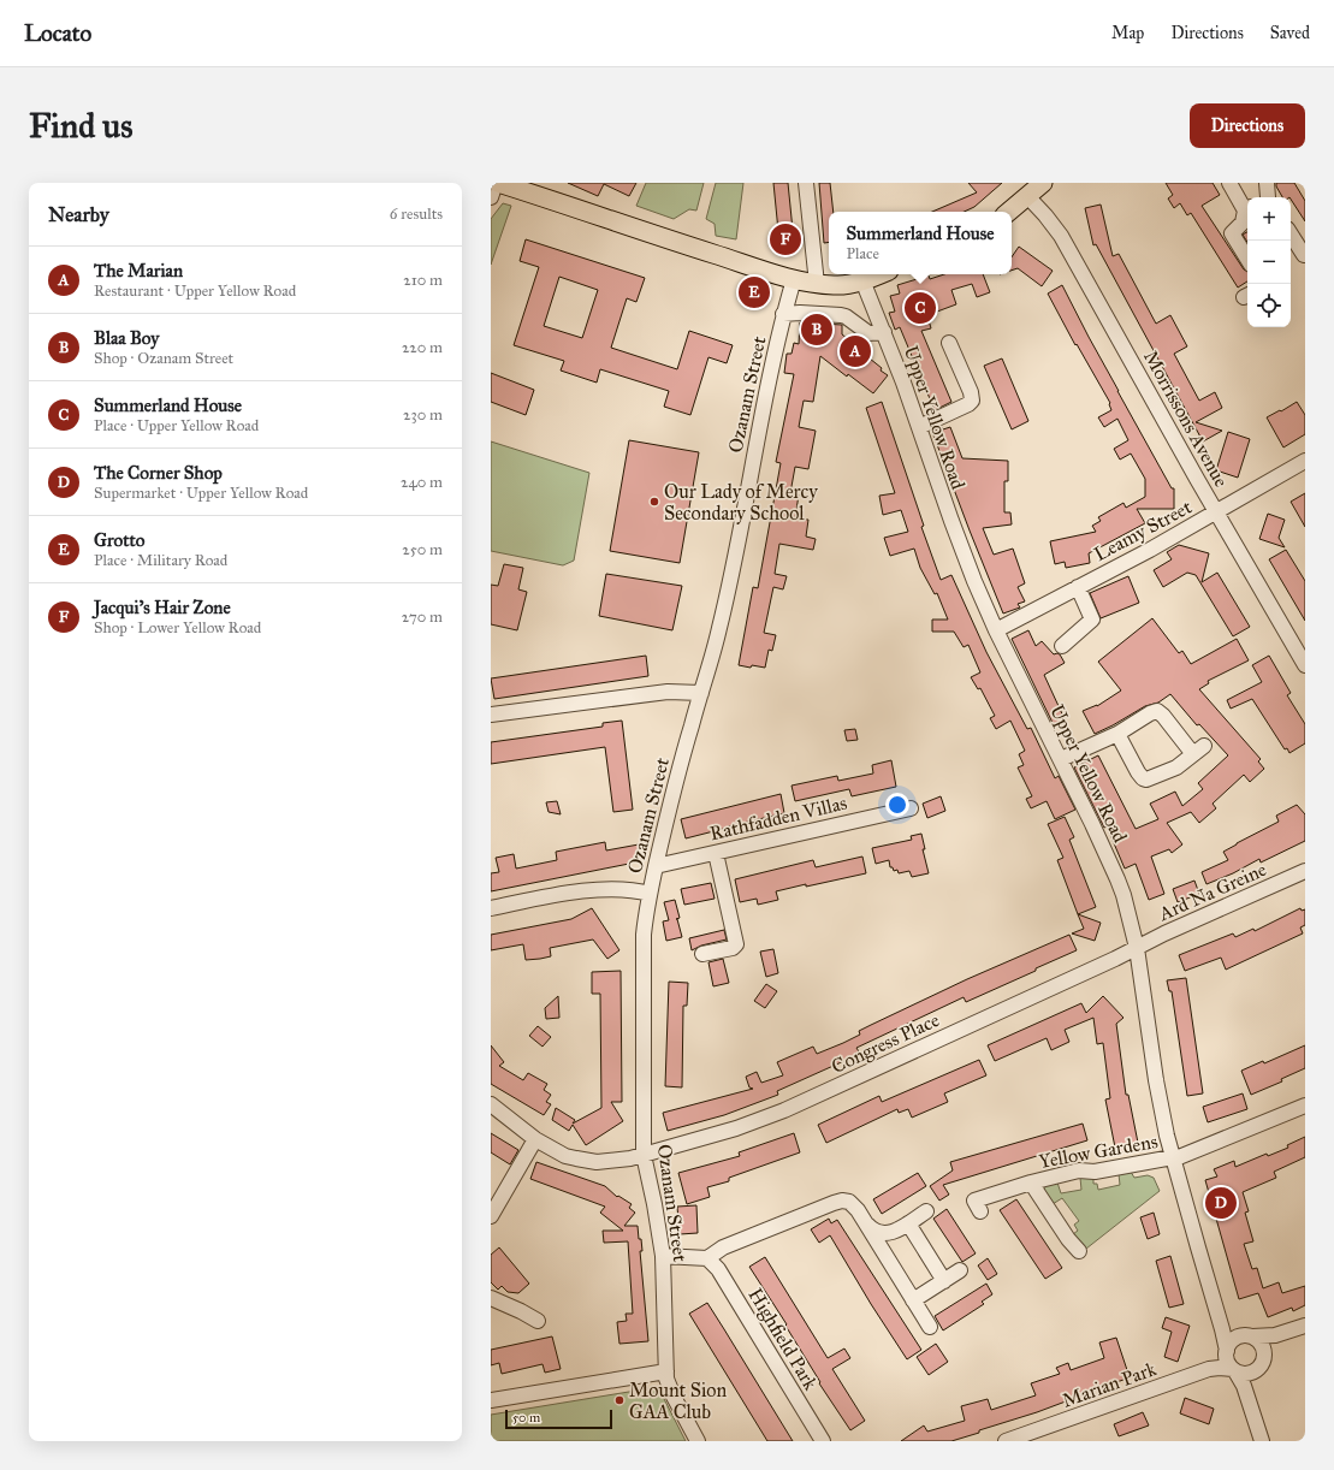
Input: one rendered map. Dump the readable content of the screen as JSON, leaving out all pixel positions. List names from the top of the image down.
{
  "streets": {
    "street": [
      "Ozanam Street",
      "Upper Yellow Road",
      "Morrissons Avenue",
      "Leamy Street",
      "Rathfadden Villas",
      "Ard Na Greine",
      "Congress Place",
      "Yellow Gardens",
      "Highfield Park",
      "Marian Park"
    ]
  },
  "crossings": [
    ["Ozanam Street", "Rathfadden Villas"],
    ["Ozanam Street", "Congress Place"],
    ["Upper Yellow Road", "Leamy Street"],
    ["Upper Yellow Road", "Ard Na Greine"],
    ["Upper Yellow Road", "Congress Place"],
    ["Upper Yellow Road", "Yellow Gardens"],
    ["Upper Yellow Road", "Marian Park"],
    ["Morrissons Avenue", "Leamy Street"],
    ["Ard Na Greine", "Congress Place"]
  ],
  "places": ["Our Lady of Mercy Secondary School", "Mount Sion GAA Club"],
  "scale_bar": "50 m",
  "page": {
    "header": "Locato",
    "nav": ["Map", "Directions", "Saved"],
    "buttons": "Directions",
    "title": "Find us",
    "heading": ["Nearby", "6 results"],
    "map_buttons": ["+", "−"],
    "popup": ["Summerland House", "Place"],
    "pins": [
      "F",
      "E",
      "C",
      "B",
      "A",
      "D"
    ],
    "list": [
      {
        "mark": "A",
        "name": "The Marian",
        "note": "Restaurant · Upper Yellow Road",
        "value": "210 m"
      },
      {
        "mark": "B",
        "name": "Blaa Boy",
        "note": "Shop · Ozanam Street",
        "value": "220 m"
      },
      {
        "mark": "C",
        "name": "Summerland House",
        "note": "Place · Upper Yellow Road",
        "value": "230 m"
      },
      {
        "mark": "D",
        "name": "The Corner Shop",
        "note": "Supermarket · Upper Yellow Road",
        "value": "240 m"
      },
      {
        "mark": "E",
        "name": "Grotto",
        "note": "Place · Military Road",
        "value": "250 m"
      },
      {
        "mark": "F",
        "name": "Jacqui's Hair Zone",
        "note": "Shop · Lower Yellow Road",
        "value": "270 m"
      }
    ],
    "scale": "50 m"
  }
}
